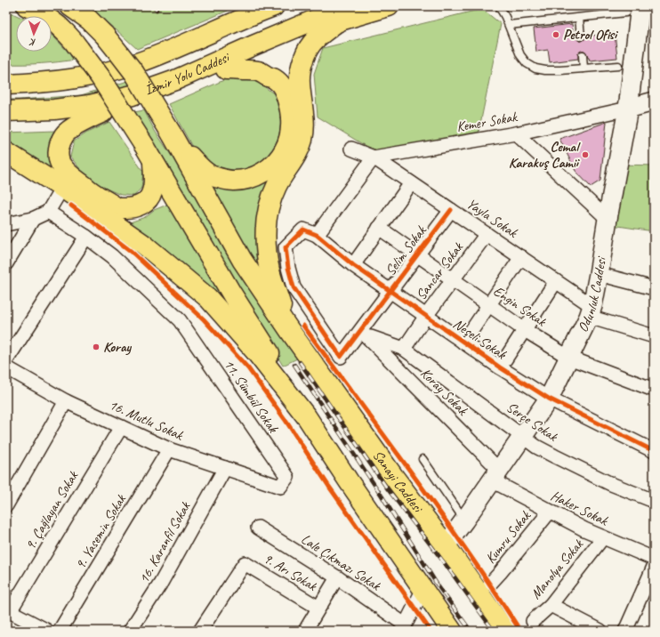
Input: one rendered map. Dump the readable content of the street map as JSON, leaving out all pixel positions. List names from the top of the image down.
{
  "streets": {
    "highway": ["İzmir Yolu Caddesi", "Sanayi Caddesi"],
    "street": [
      "Kemer Sokak",
      "Yayla Sokak",
      "Selim Sokak",
      "Sancar Sokak",
      "Odunluk Caddesi",
      "Engin Sokak",
      "Neşeli Sokak",
      "Koray Sokak",
      "11. Sümbül Sokak",
      "16. Mutlu Sokak",
      "Serçe Sokak",
      "Haker Sokak",
      "9. Çağlayan Sokak",
      "9. Yasemin Sokak",
      "Kumru Sokak",
      "16. Karanfil Sokak",
      "Lale Çıkmazı Sokak",
      "Manolya Sokak",
      "9. Arı Sokak"
    ]
  },
  "crossings": [
    ["Kemer Sokak", "Yayla Sokak"],
    ["Kemer Sokak", "Odunluk Caddesi"],
    ["Yayla Sokak", "Selim Sokak"],
    ["Yayla Sokak", "Sancar Sokak"],
    ["Yayla Sokak", "Odunluk Caddesi"],
    ["Selim Sokak", "Engin Sokak"],
    ["Selim Sokak", "Neşeli Sokak"],
    ["Sancar Sokak", "Engin Sokak"],
    ["Sancar Sokak", "Neşeli Sokak"],
    ["Sancar Sokak", "Koray Sokak"],
    ["Sancar Sokak", "Serçe Sokak"],
    ["Odunluk Caddesi", "Engin Sokak"],
    ["Odunluk Caddesi", "Neşeli Sokak"],
    ["Odunluk Caddesi", "Koray Sokak"],
    ["Odunluk Caddesi", "Serçe Sokak"],
    ["Odunluk Caddesi", "Sanayi Caddesi"],
    ["Odunluk Caddesi", "Haker Sokak"],
    ["Koray Sokak", "Serçe Sokak"],
    ["Koray Sokak", "Haker Sokak"],
    ["11. Sümbül Sokak", "16. Mutlu Sokak"],
    ["16. Mutlu Sokak", "9. Çağlayan Sokak"],
    ["16. Mutlu Sokak", "9. Yasemin Sokak"],
    ["16. Mutlu Sokak", "16. Karanfil Sokak"],
    ["Haker Sokak", "Kumru Sokak"],
    ["Haker Sokak", "Manolya Sokak"]
  ],
  "places": ["Petrol Ofisi", "Cemal Karakuş Camii", "Koray"],
  "north": "bottom"
}
